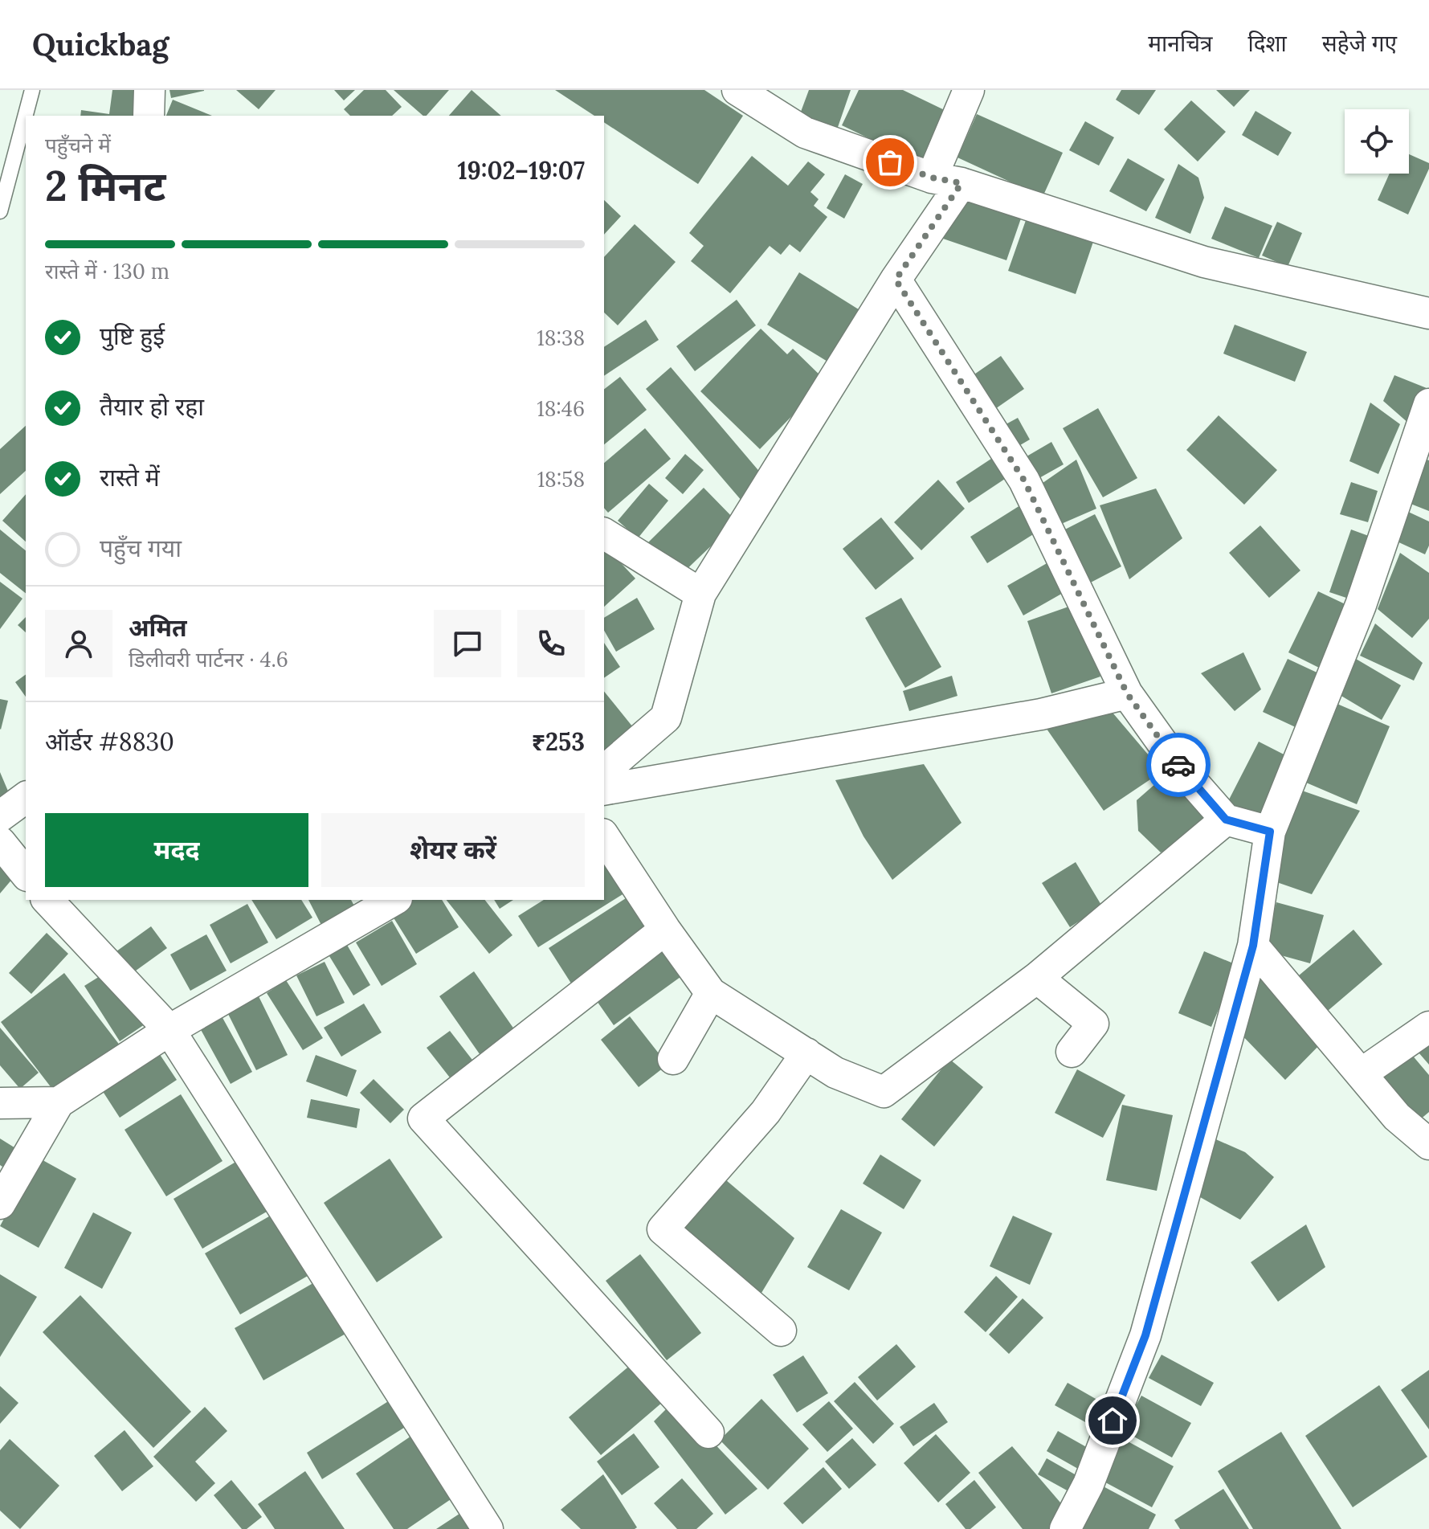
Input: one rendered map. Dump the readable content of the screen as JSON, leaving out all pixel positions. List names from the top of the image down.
{
  "page": {
    "header": "Quickbag",
    "nav": ["मानचित्र", "दिशा", "सहेजे गए"],
    "heading": ["2 मिनट", "पहुँचने में", "19:02–19:07"],
    "panel": [
      "अमित",
      "डिलीवरी पार्टनर · 4.6",
      "ऑर्डर #8830",
      "₹253"
    ],
    "bar": "रास्ते में · 130 m",
    "list": [
      ["पुष्टि हुई", "18:38"],
      ["तैयार हो रहा", "18:46"],
      ["रास्ते में", "18:58"],
      "पहुँच गया"
    ],
    "buttons": ["मदद", "शेयर करें"]
  }
}
